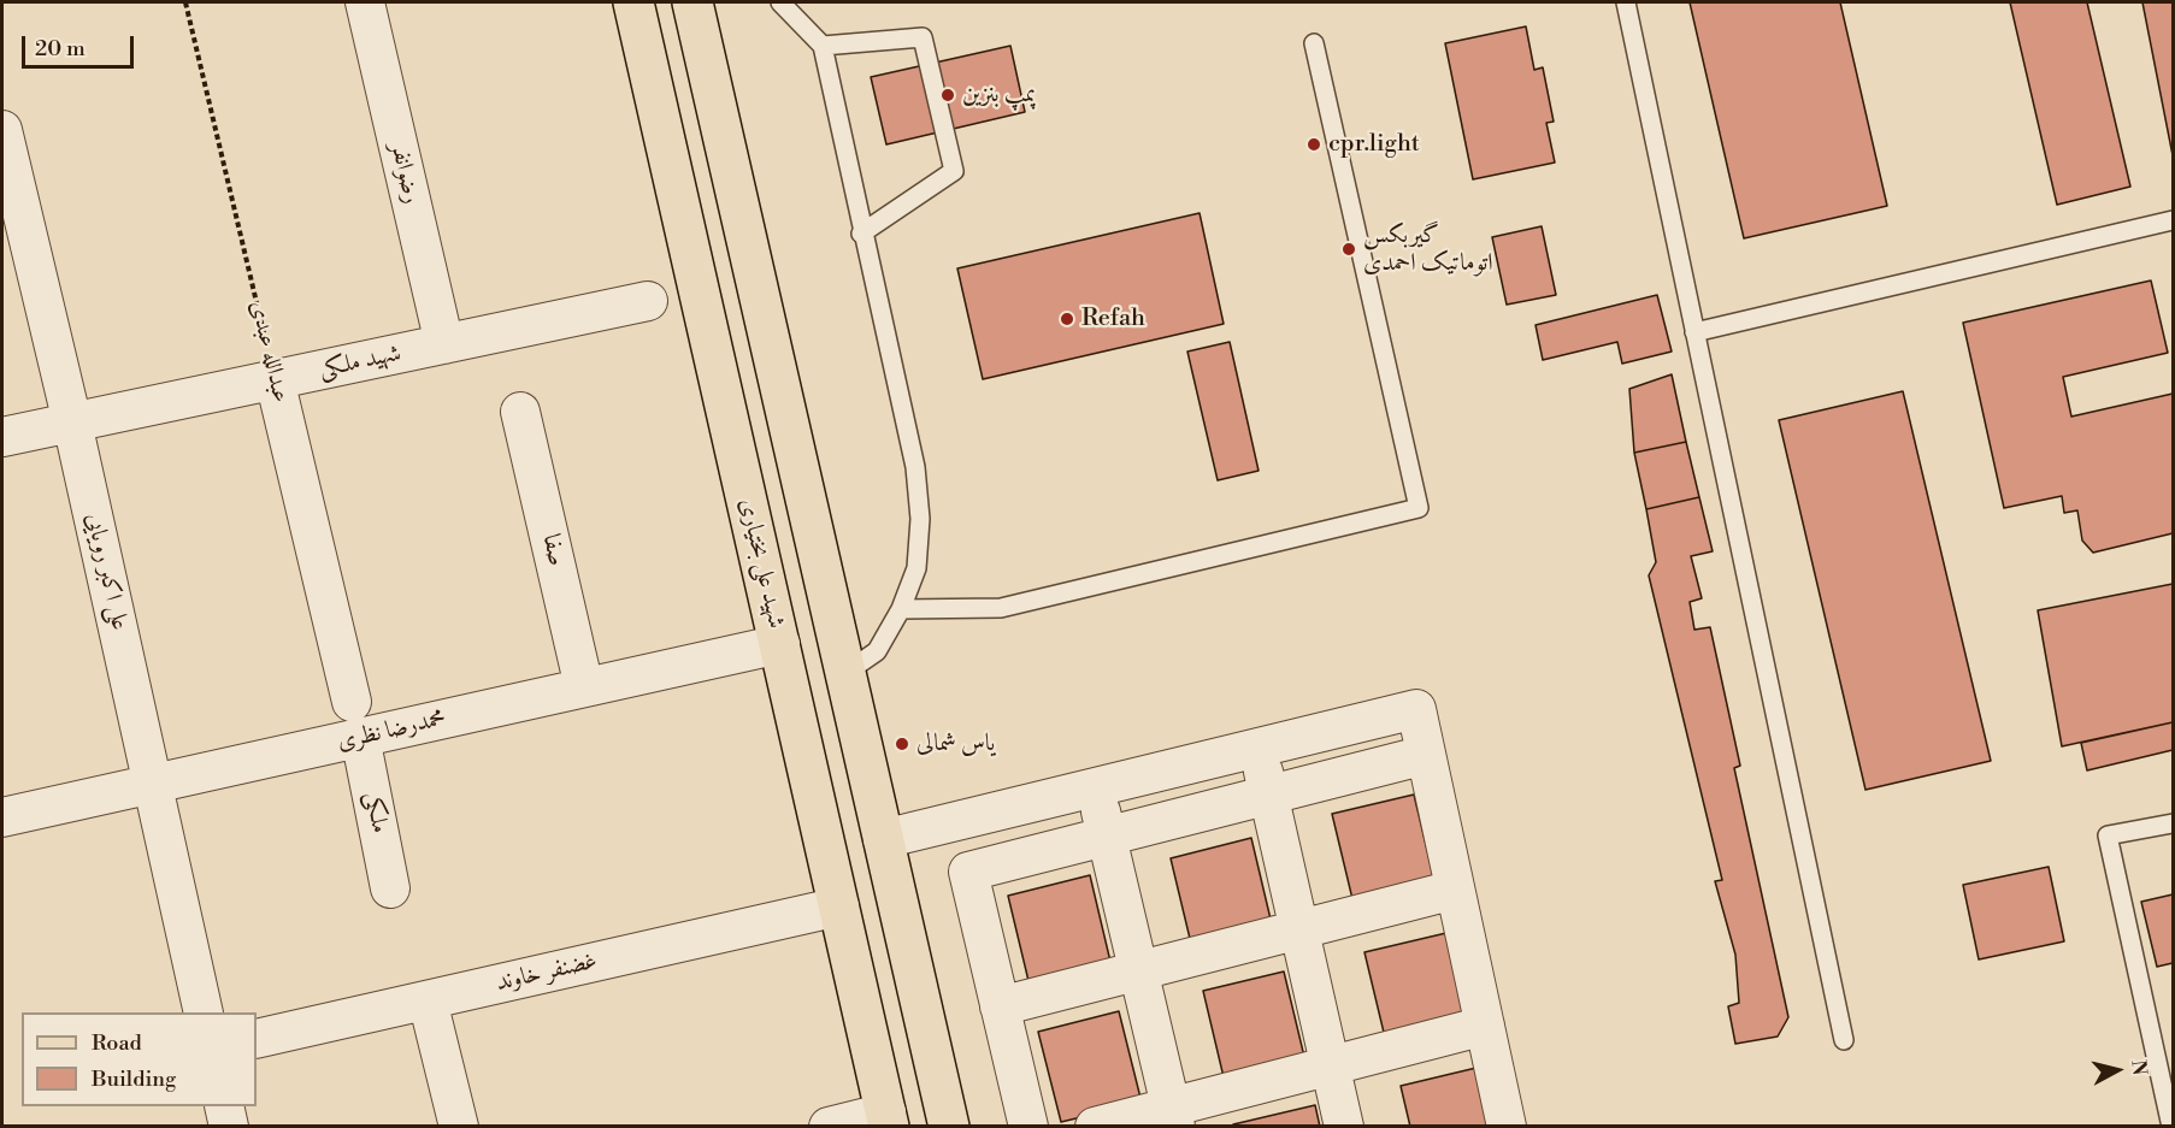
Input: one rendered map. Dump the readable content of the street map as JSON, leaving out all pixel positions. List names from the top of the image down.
{
  "streets": {
    "main road": ["شهید علی بختیاری"],
    "street": [
      "رضوانفر",
      "عبدالله عبدی",
      "شهید ملکی",
      "صفا",
      "علی اکبر رویایی",
      "محمدرضا نظری",
      "ملکی",
      "غضنفر خاوند"
    ]
  },
  "crossings": [
    ["رضوانفر", "شهید ملکی"],
    ["عبدالله عبدی", "شهید ملکی"],
    ["عبدالله عبدی", "محمدرضا نظری"],
    ["عبدالله عبدی", "ملکی"],
    ["شهید ملکی", "علی اکبر رویایی"],
    ["صفا", "محمدرضا نظری"],
    ["شهید علی بختیاری", "محمدرضا نظری"],
    ["شهید علی بختیاری", "غضنفر خاوند"],
    ["علی اکبر رویایی", "محمدرضا نظری"],
    ["محمدرضا نظری", "ملکی"]
  ],
  "places": [
    "پمپ بنزین",
    "cpr.light",
    "گیربکس اتوماتیک احمدی",
    "Refah",
    "یاس شمالی"
  ],
  "legend": ["Road", "Building"],
  "scale_bar": "20 m",
  "north": "right"
}
